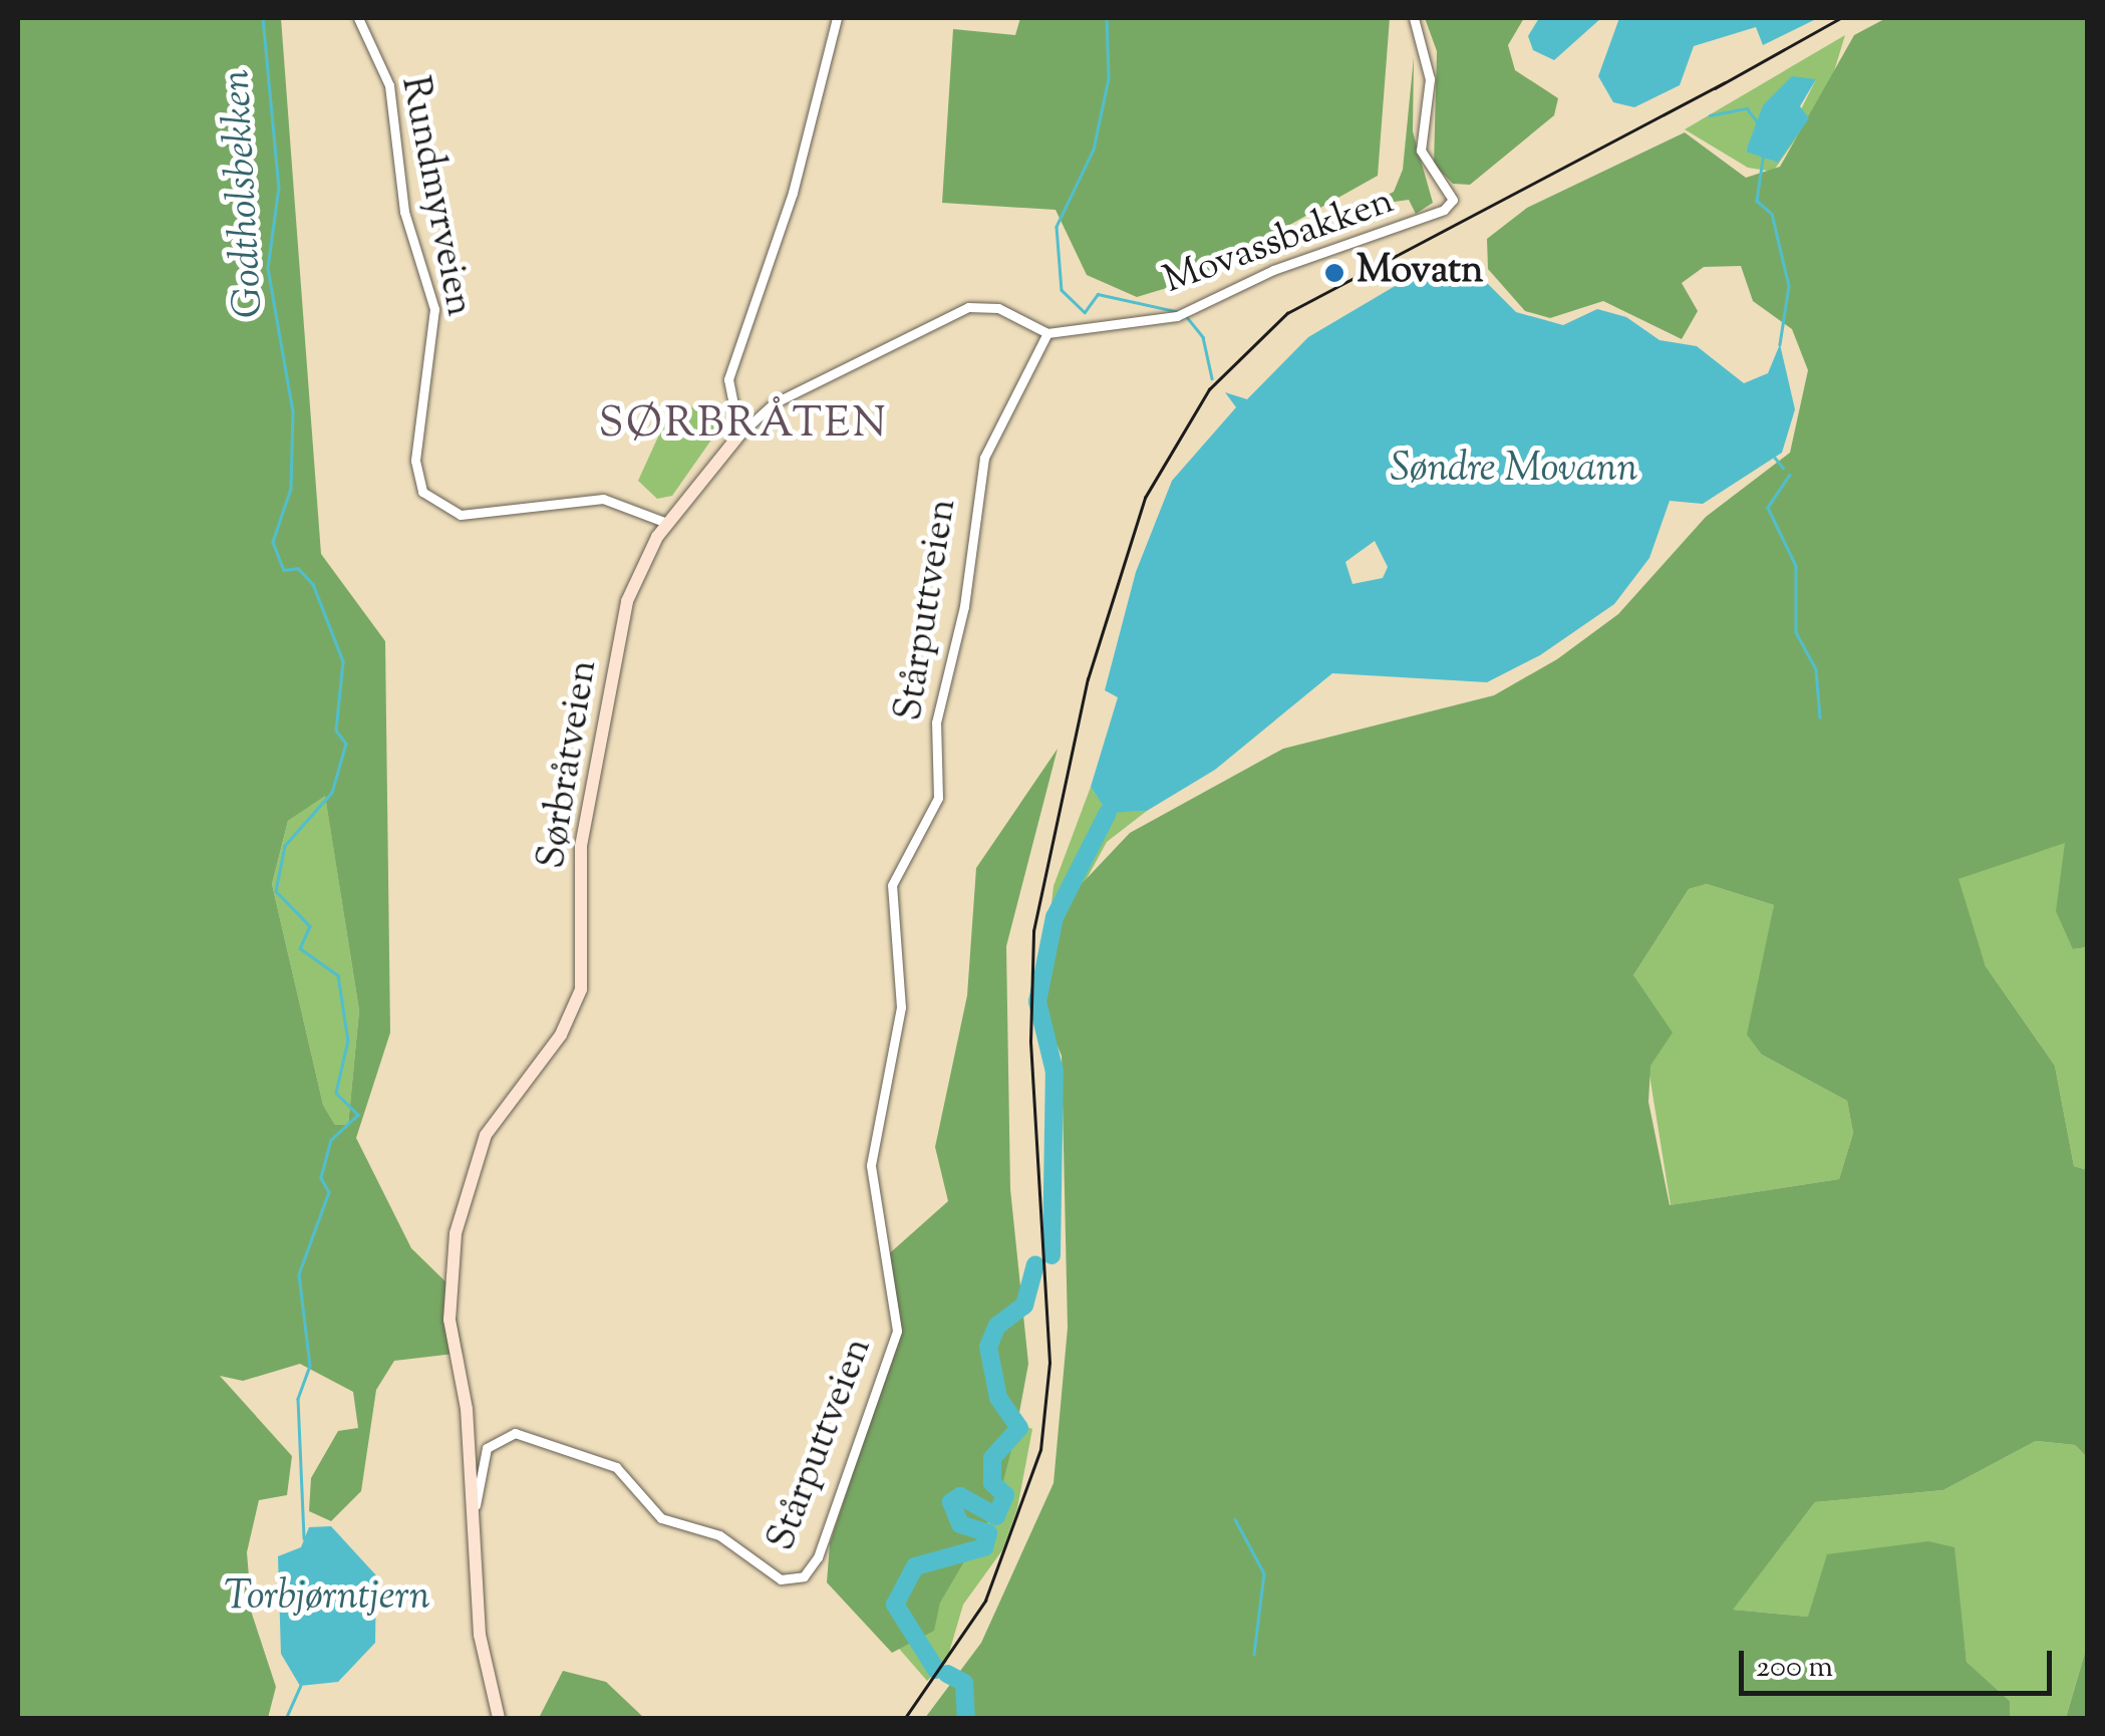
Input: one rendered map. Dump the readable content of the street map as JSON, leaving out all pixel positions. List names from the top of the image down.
{
  "streets": {
    "street": [
      "Rundmyrveien",
      "Movassbakken",
      "Stårputtveien",
      "Sørbråtveien"
    ]
  },
  "crossings": [
    ["Rundmyrveien", "Sørbråtveien"],
    ["Movassbakken", "Stårputtveien"],
    ["Stårputtveien", "Sørbråtveien"]
  ],
  "districts": ["SØRBRÅTEN"],
  "water": ["Godtholsbekken", "Søndre Movann", "Torbjørntjern"],
  "places": ["Movatn"],
  "scale_bar": "200 m"
}
